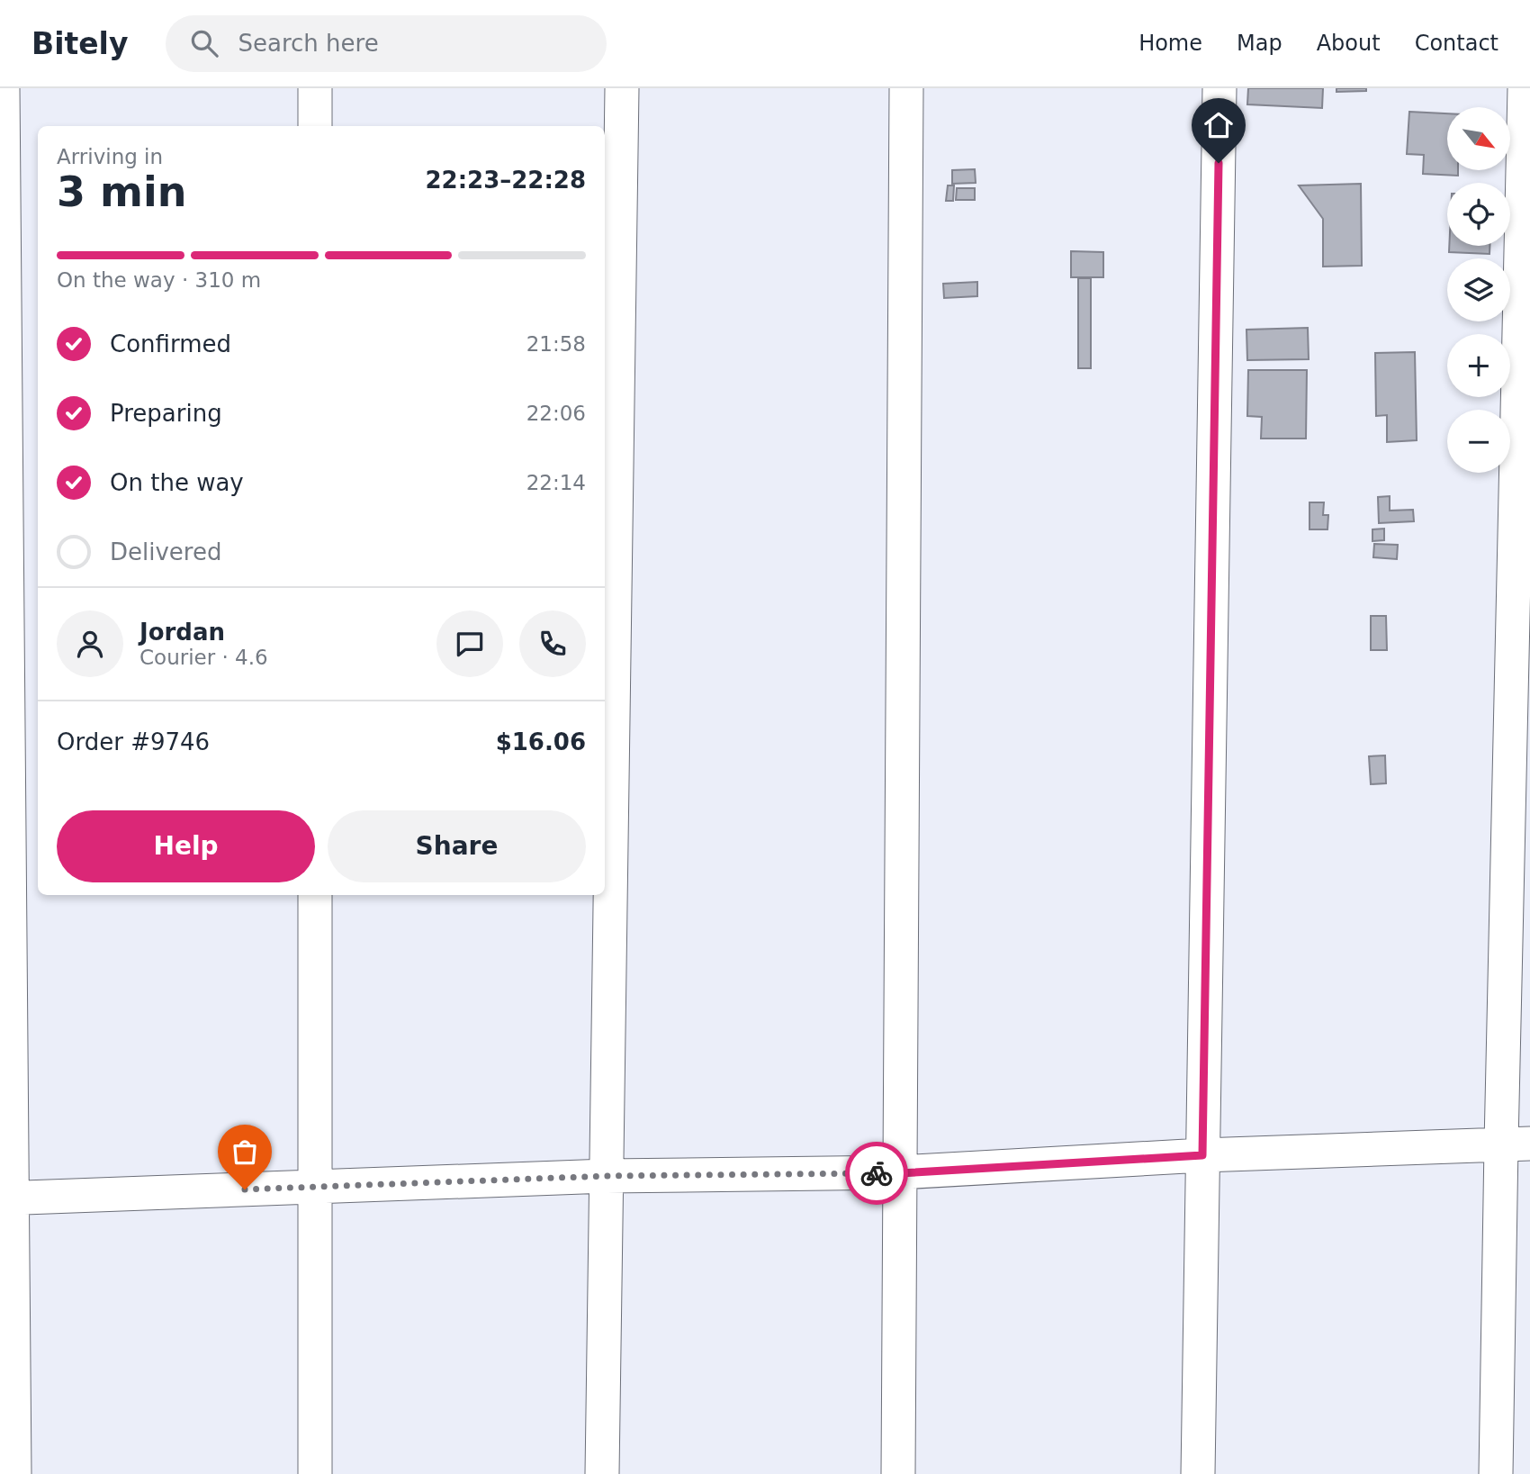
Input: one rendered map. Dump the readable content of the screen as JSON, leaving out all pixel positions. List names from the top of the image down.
{
  "north": "bottom right",
  "page": {
    "header": "Bitely",
    "search": "Search here",
    "nav": [
      "Home",
      "Map",
      "About",
      "Contact"
    ],
    "map_buttons": ["+", "−"],
    "heading": ["3 min", "Arriving in", "22:23–22:28"],
    "panel": [
      "Jordan",
      "Courier · 4.6",
      "Order #9746",
      "$16.06"
    ],
    "bar": "On the way · 310 m",
    "list": [
      ["Confirmed", "21:58"],
      ["Preparing", "22:06"],
      ["On the way", "22:14"],
      "Delivered"
    ],
    "buttons": ["Help", "Share"]
  }
}
